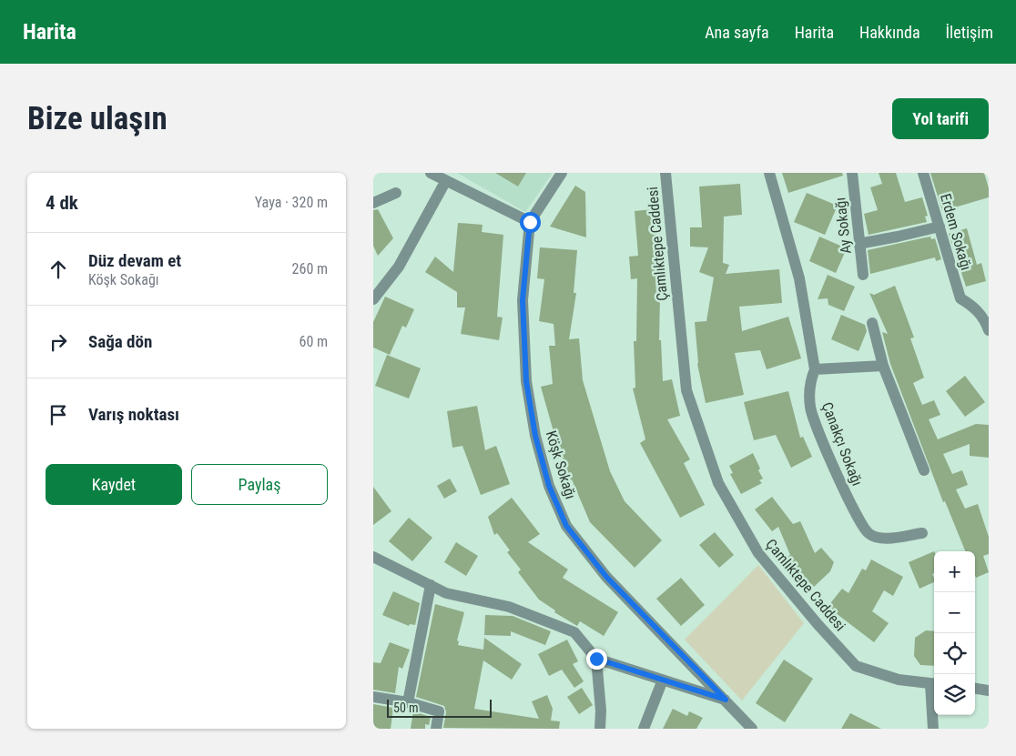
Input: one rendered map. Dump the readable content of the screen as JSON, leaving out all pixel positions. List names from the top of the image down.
{
  "streets": {
    "street": [
      "Ay Sokağı",
      "Erdem Sokağı",
      "Çamlıktepe Caddesi",
      "Çanakçı Sokağı",
      "Köşk Sokağı"
    ]
  },
  "scale_bar": "50 m",
  "page": {
    "header": "Harita",
    "nav": [
      "Ana sayfa",
      "Harita",
      "Hakkında",
      "İletişim"
    ],
    "buttons": [
      "Yol tarifi",
      ["Kaydet", "Paylaş"]
    ],
    "title": "Bize ulaşın",
    "heading": ["4 dk", "Yaya · 320 m"],
    "list": [
      ["Düz devam et", "Köşk Sokağı", "260 m"],
      ["Sağa dön", "60 m"],
      "Varış noktası"
    ],
    "map_buttons": ["+", "−"],
    "scale": "50 m"
  }
}
